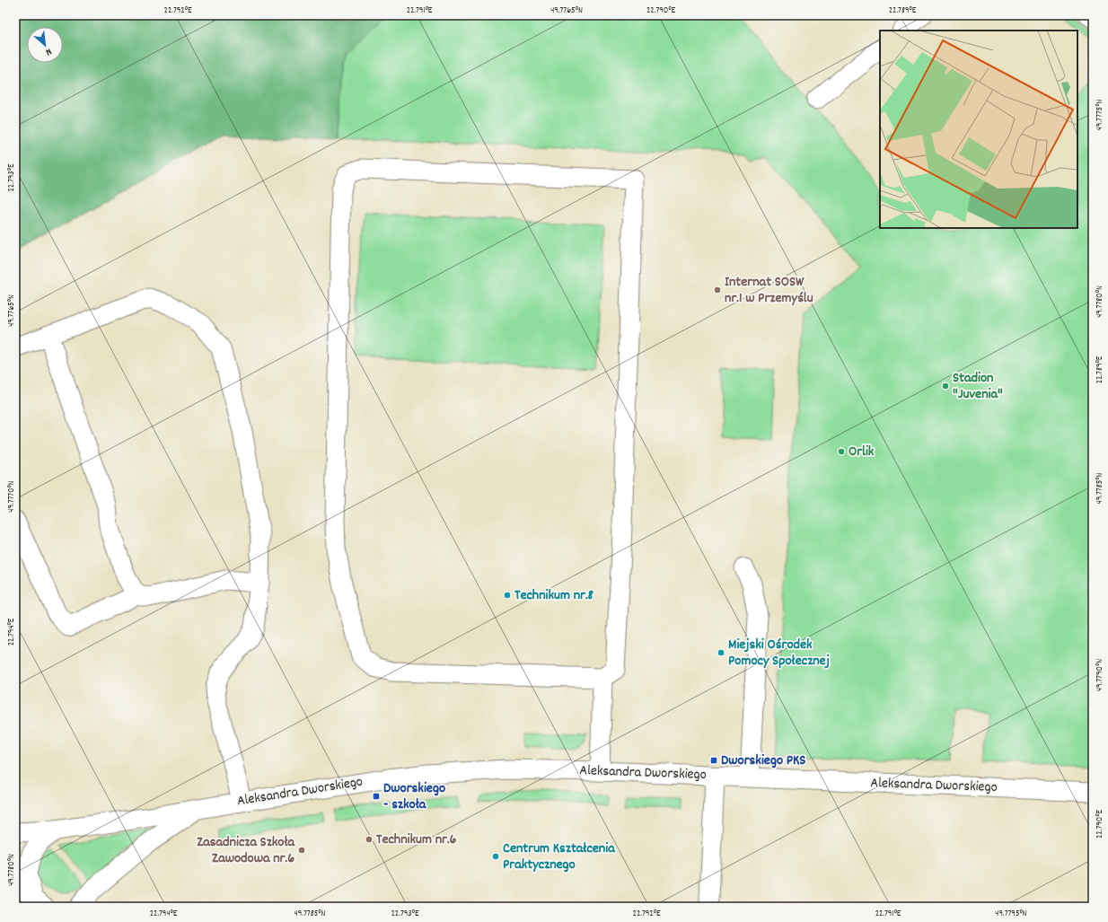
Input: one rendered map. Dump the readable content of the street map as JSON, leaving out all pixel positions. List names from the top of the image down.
{
  "streets": {
    "street": ["Aleksandra Dworskiego"]
  },
  "places": {
    "other": [
      "Internat SOSW nr.1 w Przemyślu",
      "Stadion \"Juvenia\"",
      "Orlik",
      "Technikum nr.8",
      "Miejski Ośrodek Pomocy Społecznej",
      "Technikum nr.6",
      "Zasadnicza Szkoła Zawodowa nr.6",
      "Centrum Kształcenia Praktycznego"
    ],
    "transit": ["Dworskiego PKS", "Dworskiego - szkoła"]
  },
  "north": "bottom right",
  "coordinates": [
    "22.792°E",
    "22.791°E",
    "49.7765°N",
    "22.790°E",
    "22.789°E",
    "49.7775°N",
    "22.793°E",
    "49.7780°N",
    "49.7785°N",
    "49.7770°N",
    "22.794°E",
    "49.7790°N",
    "49.7795°N"
  ]
}
